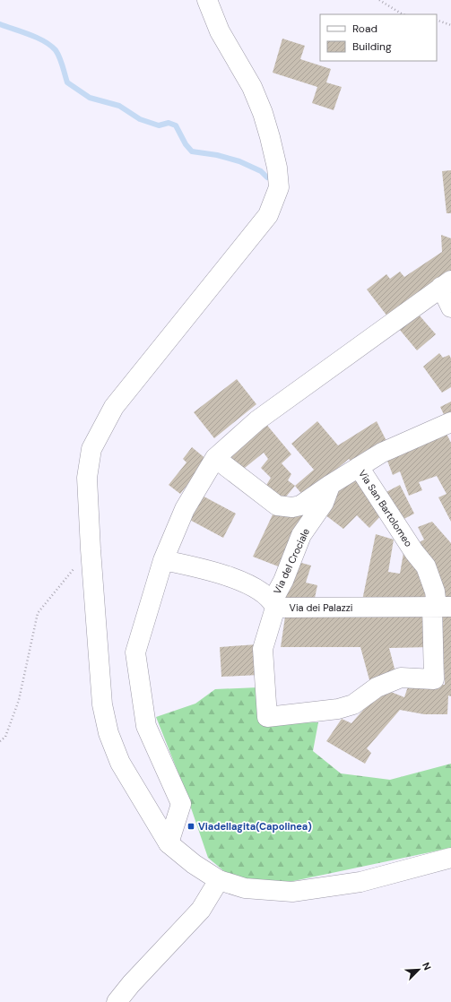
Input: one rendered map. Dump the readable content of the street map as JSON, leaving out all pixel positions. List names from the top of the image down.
{
  "streets": {
    "street": ["Via San Bartolomeo", "Via del Crociale", "Via dei Palazzi"]
  },
  "crossings": [
    ["Via San Bartolomeo", "Via del Crociale"],
    ["Via San Bartolomeo", "Via dei Palazzi"],
    ["Via del Crociale", "Via dei Palazzi"]
  ],
  "places": {
    "transit": ["Viadellagita(Capolinea)"]
  },
  "legend": ["Road", "Building"],
  "north": "top right"
}
